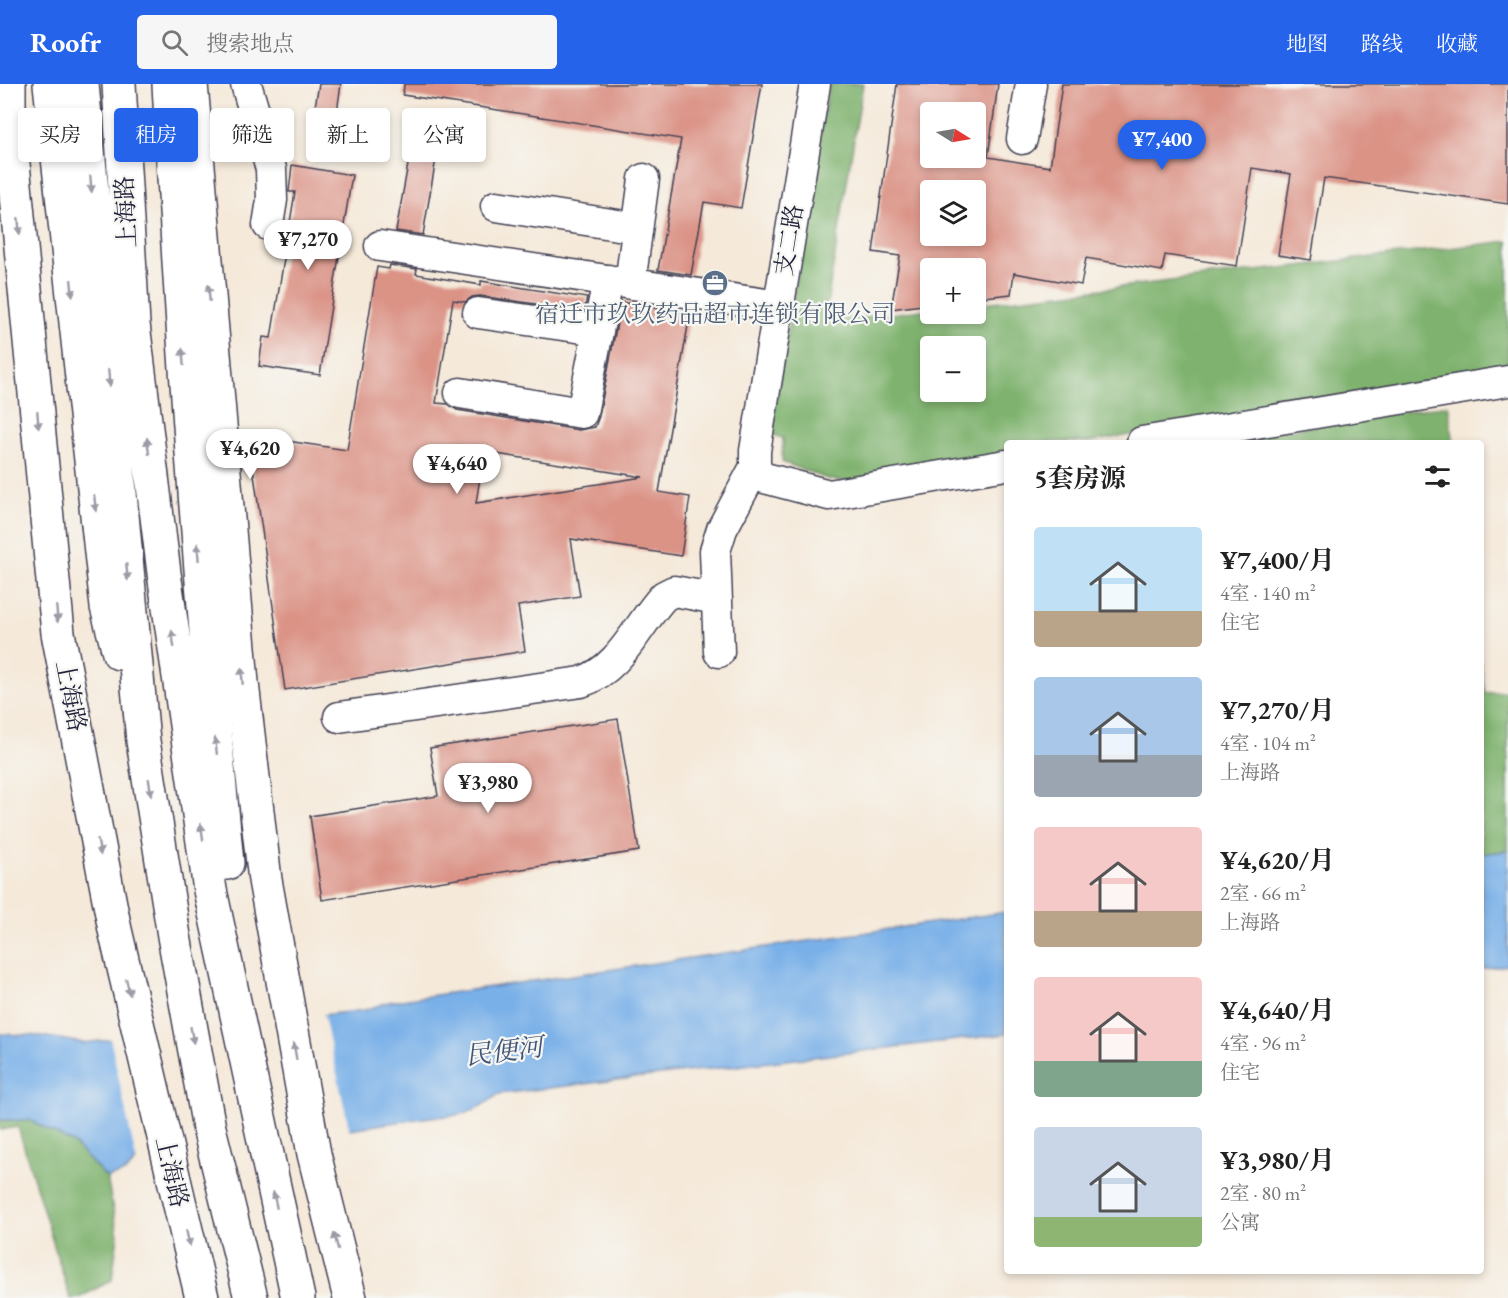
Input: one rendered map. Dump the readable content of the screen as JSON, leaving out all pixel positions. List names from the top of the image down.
{
  "streets": {
    "main road": ["上海路"],
    "street": ["支二路"]
  },
  "water": ["民便河"],
  "places": {
    "office": ["宿迁市玖玖药品超市连锁有限公司"]
  },
  "north": "right",
  "page": {
    "header": "Roofr",
    "search": "搜索地点",
    "nav": ["地图", "路线", "收藏"],
    "map_buttons": ["+", "−"],
    "chip": [
      "买房",
      "租房",
      "筛选",
      "新上",
      "公寓"
    ],
    "price": [
      "¥7,400",
      "¥7,270",
      "¥4,620",
      "¥4,640",
      "¥3,980"
    ],
    "heading": "5套房源",
    "list": [
      {
        "name": "¥7,400/月",
        "note": "4室 · 140 m² · 住宅"
      },
      {
        "name": "¥7,270/月",
        "note": "4室 · 104 m² · 上海路"
      },
      {
        "name": "¥4,620/月",
        "note": "2室 · 66 m² · 上海路"
      },
      {
        "name": "¥4,640/月",
        "note": "4室 · 96 m² · 住宅"
      },
      {
        "name": "¥3,980/月",
        "note": "2室 · 80 m² · 公寓"
      }
    ]
  }
}
